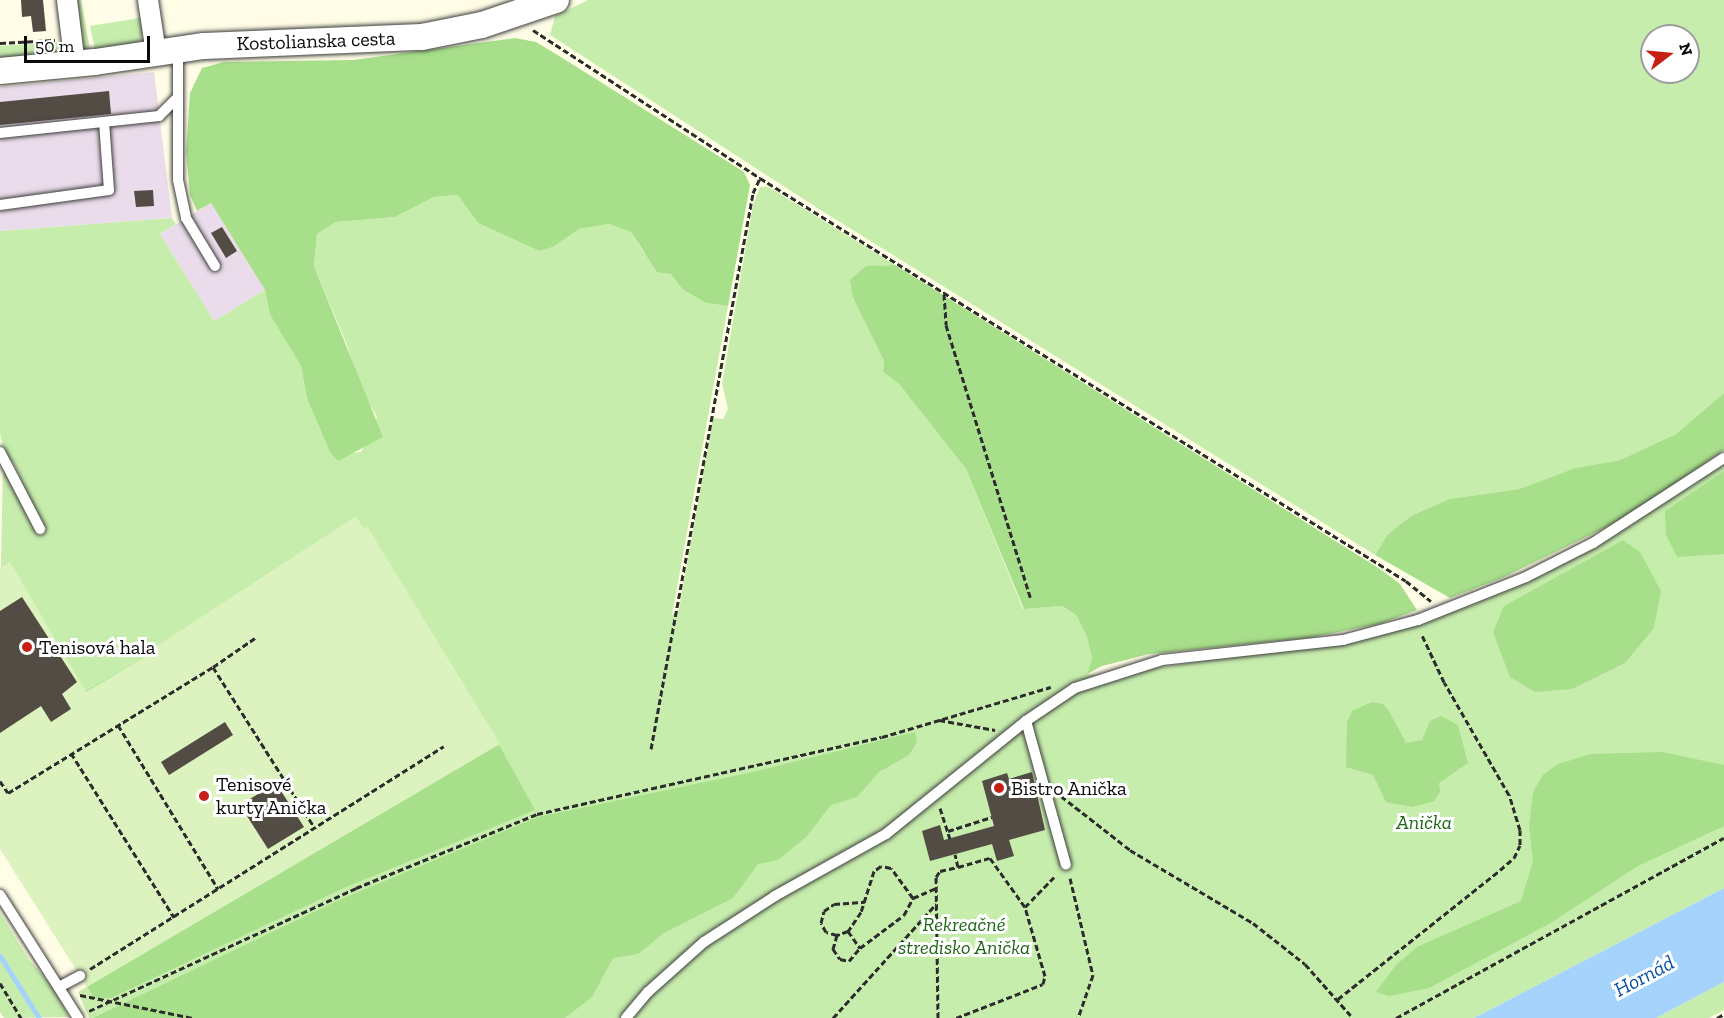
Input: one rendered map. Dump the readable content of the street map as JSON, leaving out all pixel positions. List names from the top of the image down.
{
  "streets": {
    "street": ["Kostolianska cesta"]
  },
  "water": ["Hornád"],
  "parks": ["Anička", "Rekreačné stredisko Anička"],
  "places": ["Tenisová hala", "Bistro Anička", "Tenisové kurty Anička"],
  "scale_bar": "50 m",
  "north": "right"
}
